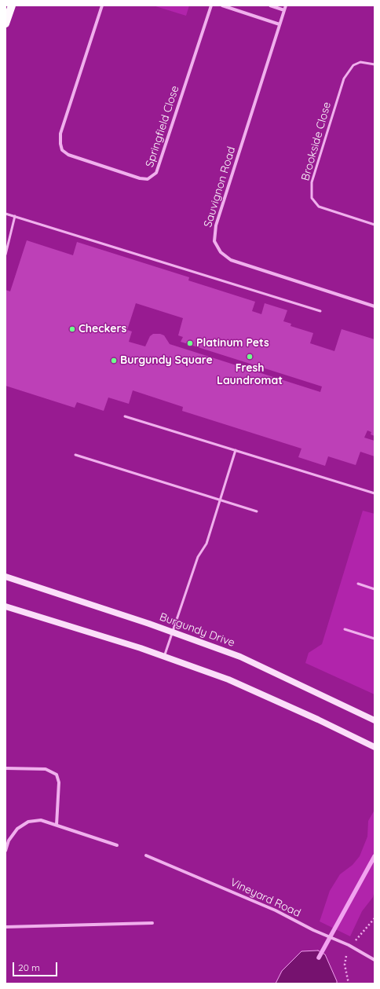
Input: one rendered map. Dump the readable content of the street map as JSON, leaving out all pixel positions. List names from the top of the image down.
{
  "streets": {
    "main road": ["Burgundy Drive"],
    "street": ["Springfield Close", "Sauvignon Road", "Vineyard Road"],
    "lane": ["Brookside Close"]
  },
  "places": [
    "Checkers",
    "Platinum Pets",
    "Fresh Laundromat",
    "Burgundy Square"
  ],
  "scale_bar": "20 m"
}
